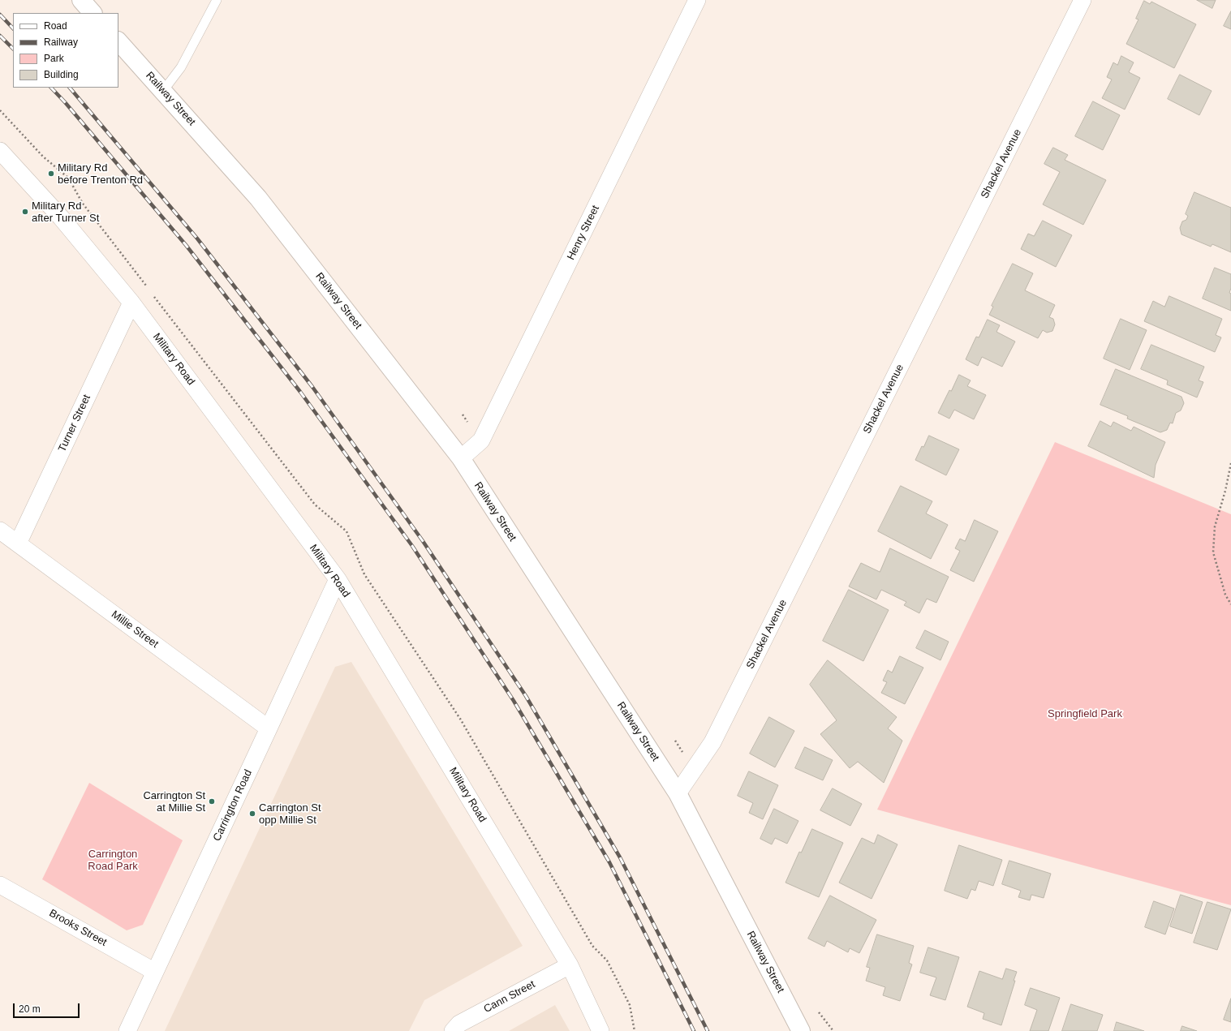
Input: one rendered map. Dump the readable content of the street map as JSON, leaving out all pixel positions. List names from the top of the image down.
{
  "streets": {
    "main road": ["Railway Street"],
    "street": [
      "Shackel Avenue",
      "Henry Street",
      "Military Road",
      "Turner Street",
      "Millie Street",
      "Carrington Road",
      "Brooks Street",
      "Cann Street"
    ]
  },
  "crossings": [
    ["Railway Street", "Shackel Avenue"],
    ["Railway Street", "Henry Street"],
    ["Military Road", "Turner Street"],
    ["Military Road", "Carrington Road"],
    ["Military Road", "Cann Street"],
    ["Turner Street", "Millie Street"],
    ["Millie Street", "Carrington Road"],
    ["Carrington Road", "Brooks Street"]
  ],
  "parks": ["Springfield Park", "Carrington Road Park"],
  "places": [
    "Military Rd before Trenton Rd",
    "Military Rd after Turner St",
    "Carrington St at Millie St",
    "Carrington St opp Millie St"
  ],
  "legend": [
    "Road",
    "Railway",
    "Park",
    "Building"
  ],
  "scale_bar": "20 m"
}
